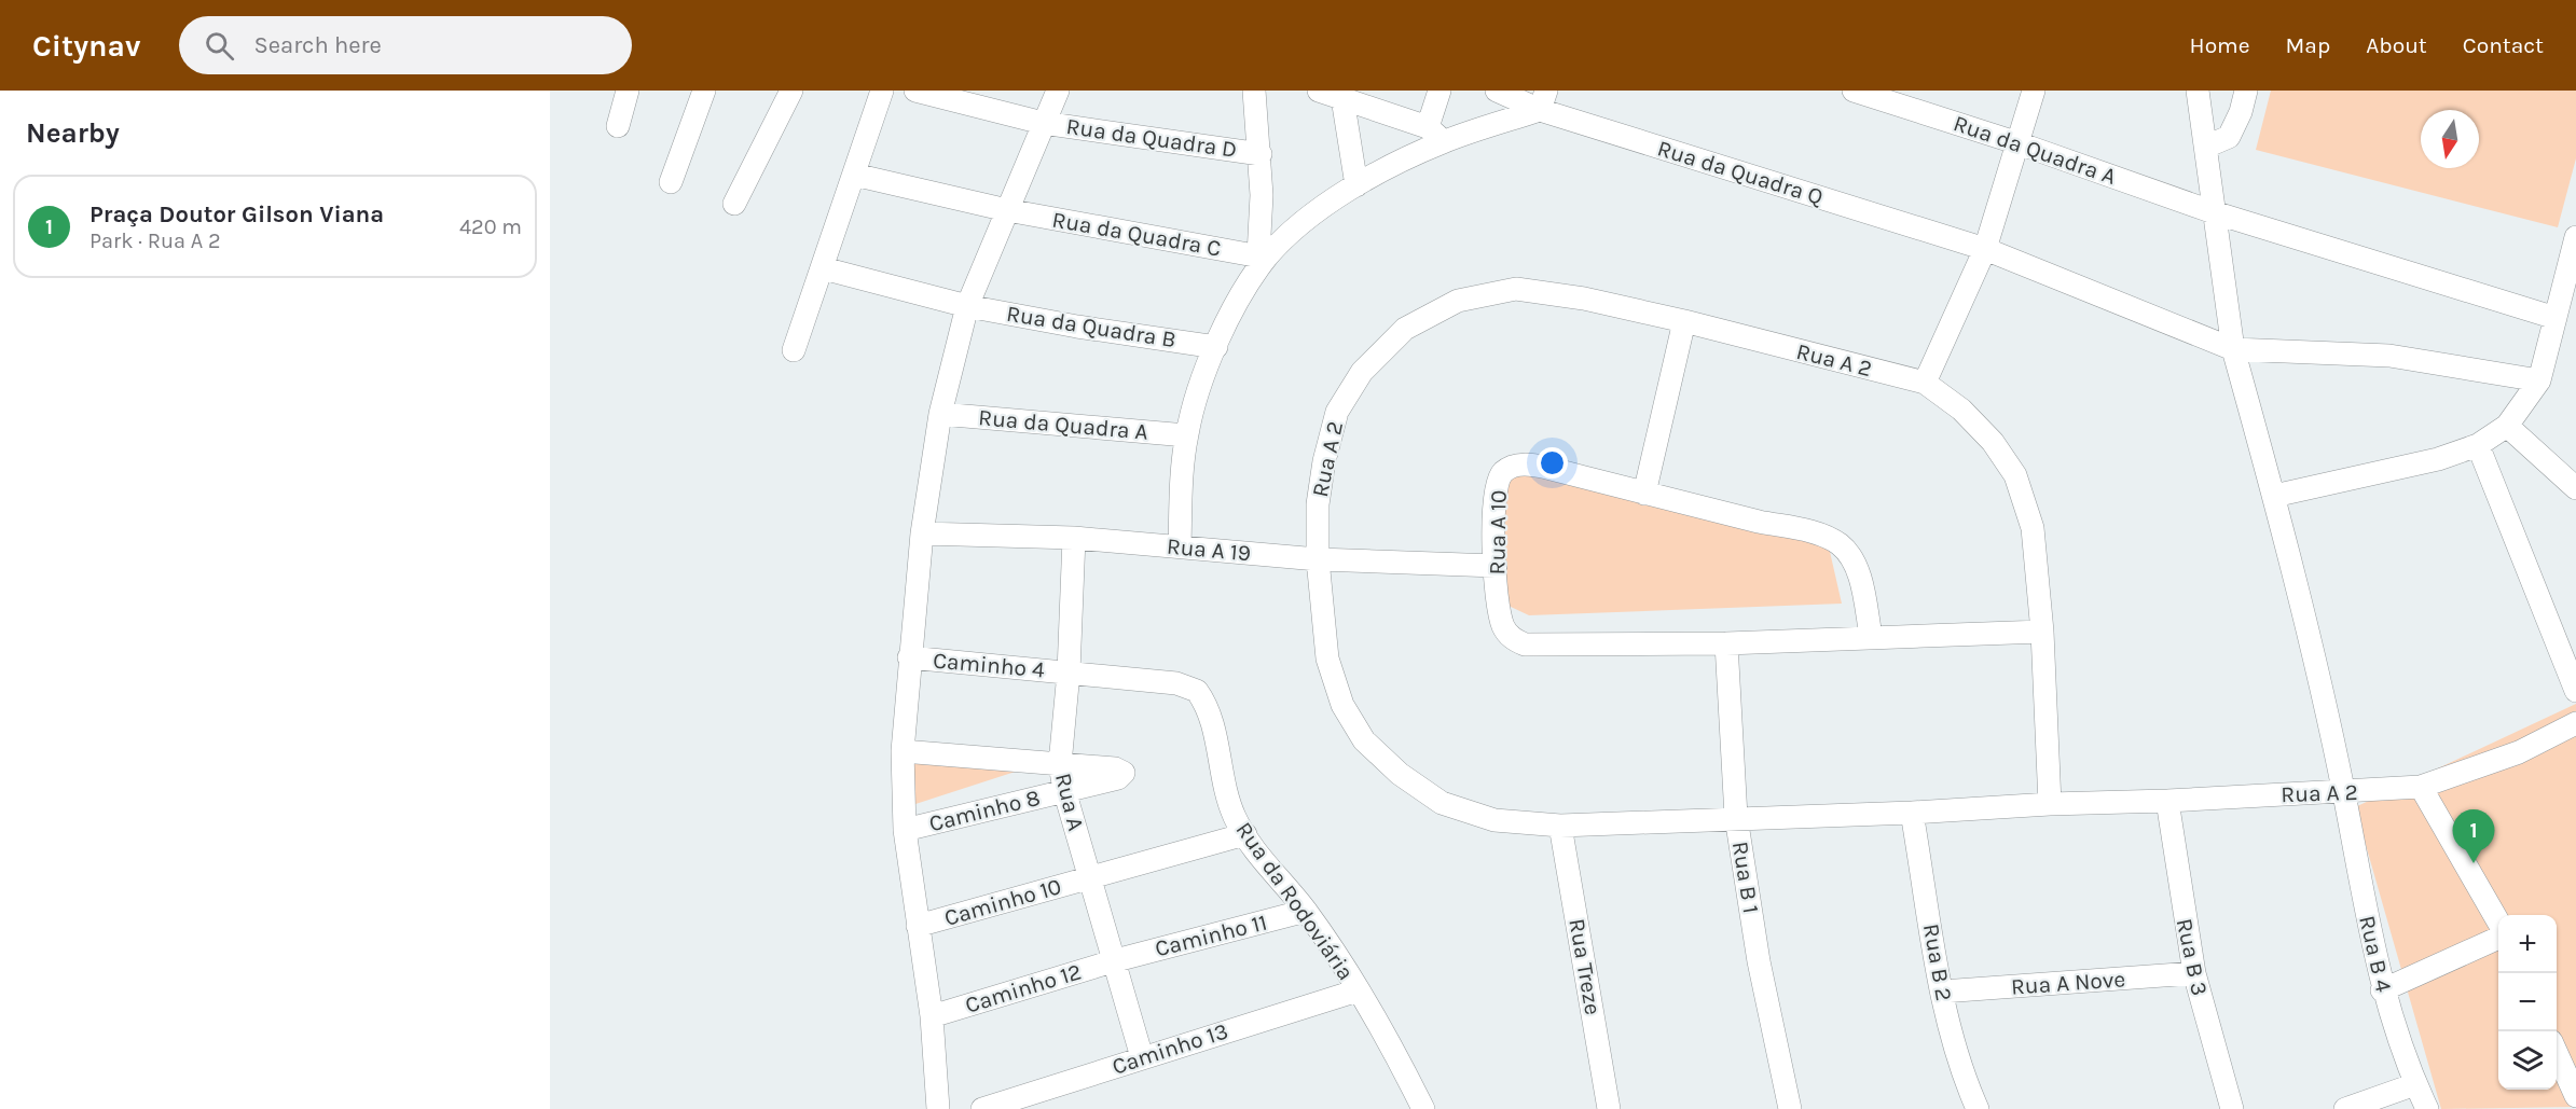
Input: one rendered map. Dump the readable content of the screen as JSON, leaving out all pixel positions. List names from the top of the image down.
{
  "streets": {
    "street": [
      "Rua da Quadra D",
      "Rua da Quadra A",
      "Rua da Quadra Q",
      "Rua da Quadra C",
      "Rua da Quadra B",
      "Rua A 2",
      "Rua A 10",
      "Rua A 19",
      "Caminho 4",
      "Rua A",
      "Caminho 8",
      "Rua B 1",
      "Rua da Rodoviária",
      "Caminho 10",
      "Caminho 11",
      "Rua B 4",
      "Rua B 3",
      "Rua B 2",
      "Rua Treze",
      "Rua A Nove",
      "Caminho 12",
      "Caminho 13"
    ]
  },
  "crossings": [
    ["Rua da Quadra A", "Rua B 4"],
    ["Rua da Quadra Q", "Rua B 4"],
    ["Rua A 2", "Rua A 10"],
    ["Rua A 2", "Rua A 19"],
    ["Rua A 2", "Rua B 1"],
    ["Rua A 2", "Rua B 4"],
    ["Rua A 2", "Rua B 3"],
    ["Rua A 2", "Rua B 2"],
    ["Rua A 2", "Rua Treze"],
    ["Rua A 10", "Rua A 19"],
    ["Rua A 10", "Rua B 1"],
    ["Rua A 19", "Rua A"],
    ["Caminho 4", "Rua A"],
    ["Caminho 4", "Rua da Rodoviária"],
    ["Rua A", "Caminho 8"],
    ["Rua A", "Caminho 10"],
    ["Rua A", "Caminho 11"],
    ["Rua A", "Caminho 12"],
    ["Rua A", "Caminho 13"],
    ["Rua da Rodoviária", "Caminho 10"],
    ["Rua da Rodoviária", "Caminho 11"],
    ["Rua da Rodoviária", "Caminho 13"],
    ["Caminho 11", "Caminho 12"],
    ["Rua B 3", "Rua A Nove"],
    ["Rua B 2", "Rua A Nove"]
  ],
  "north": "bottom",
  "page": {
    "header": "Citynav",
    "search": "Search here",
    "nav": [
      "Home",
      "Map",
      "About",
      "Contact"
    ],
    "heading": "Nearby",
    "list": [
      {
        "mark": "1",
        "name": "Praça Doutor Gilson Viana",
        "note": "Park · Rua A 2",
        "value": "420 m"
      }
    ],
    "pins": "1",
    "map_buttons": ["+", "−"]
  }
}
